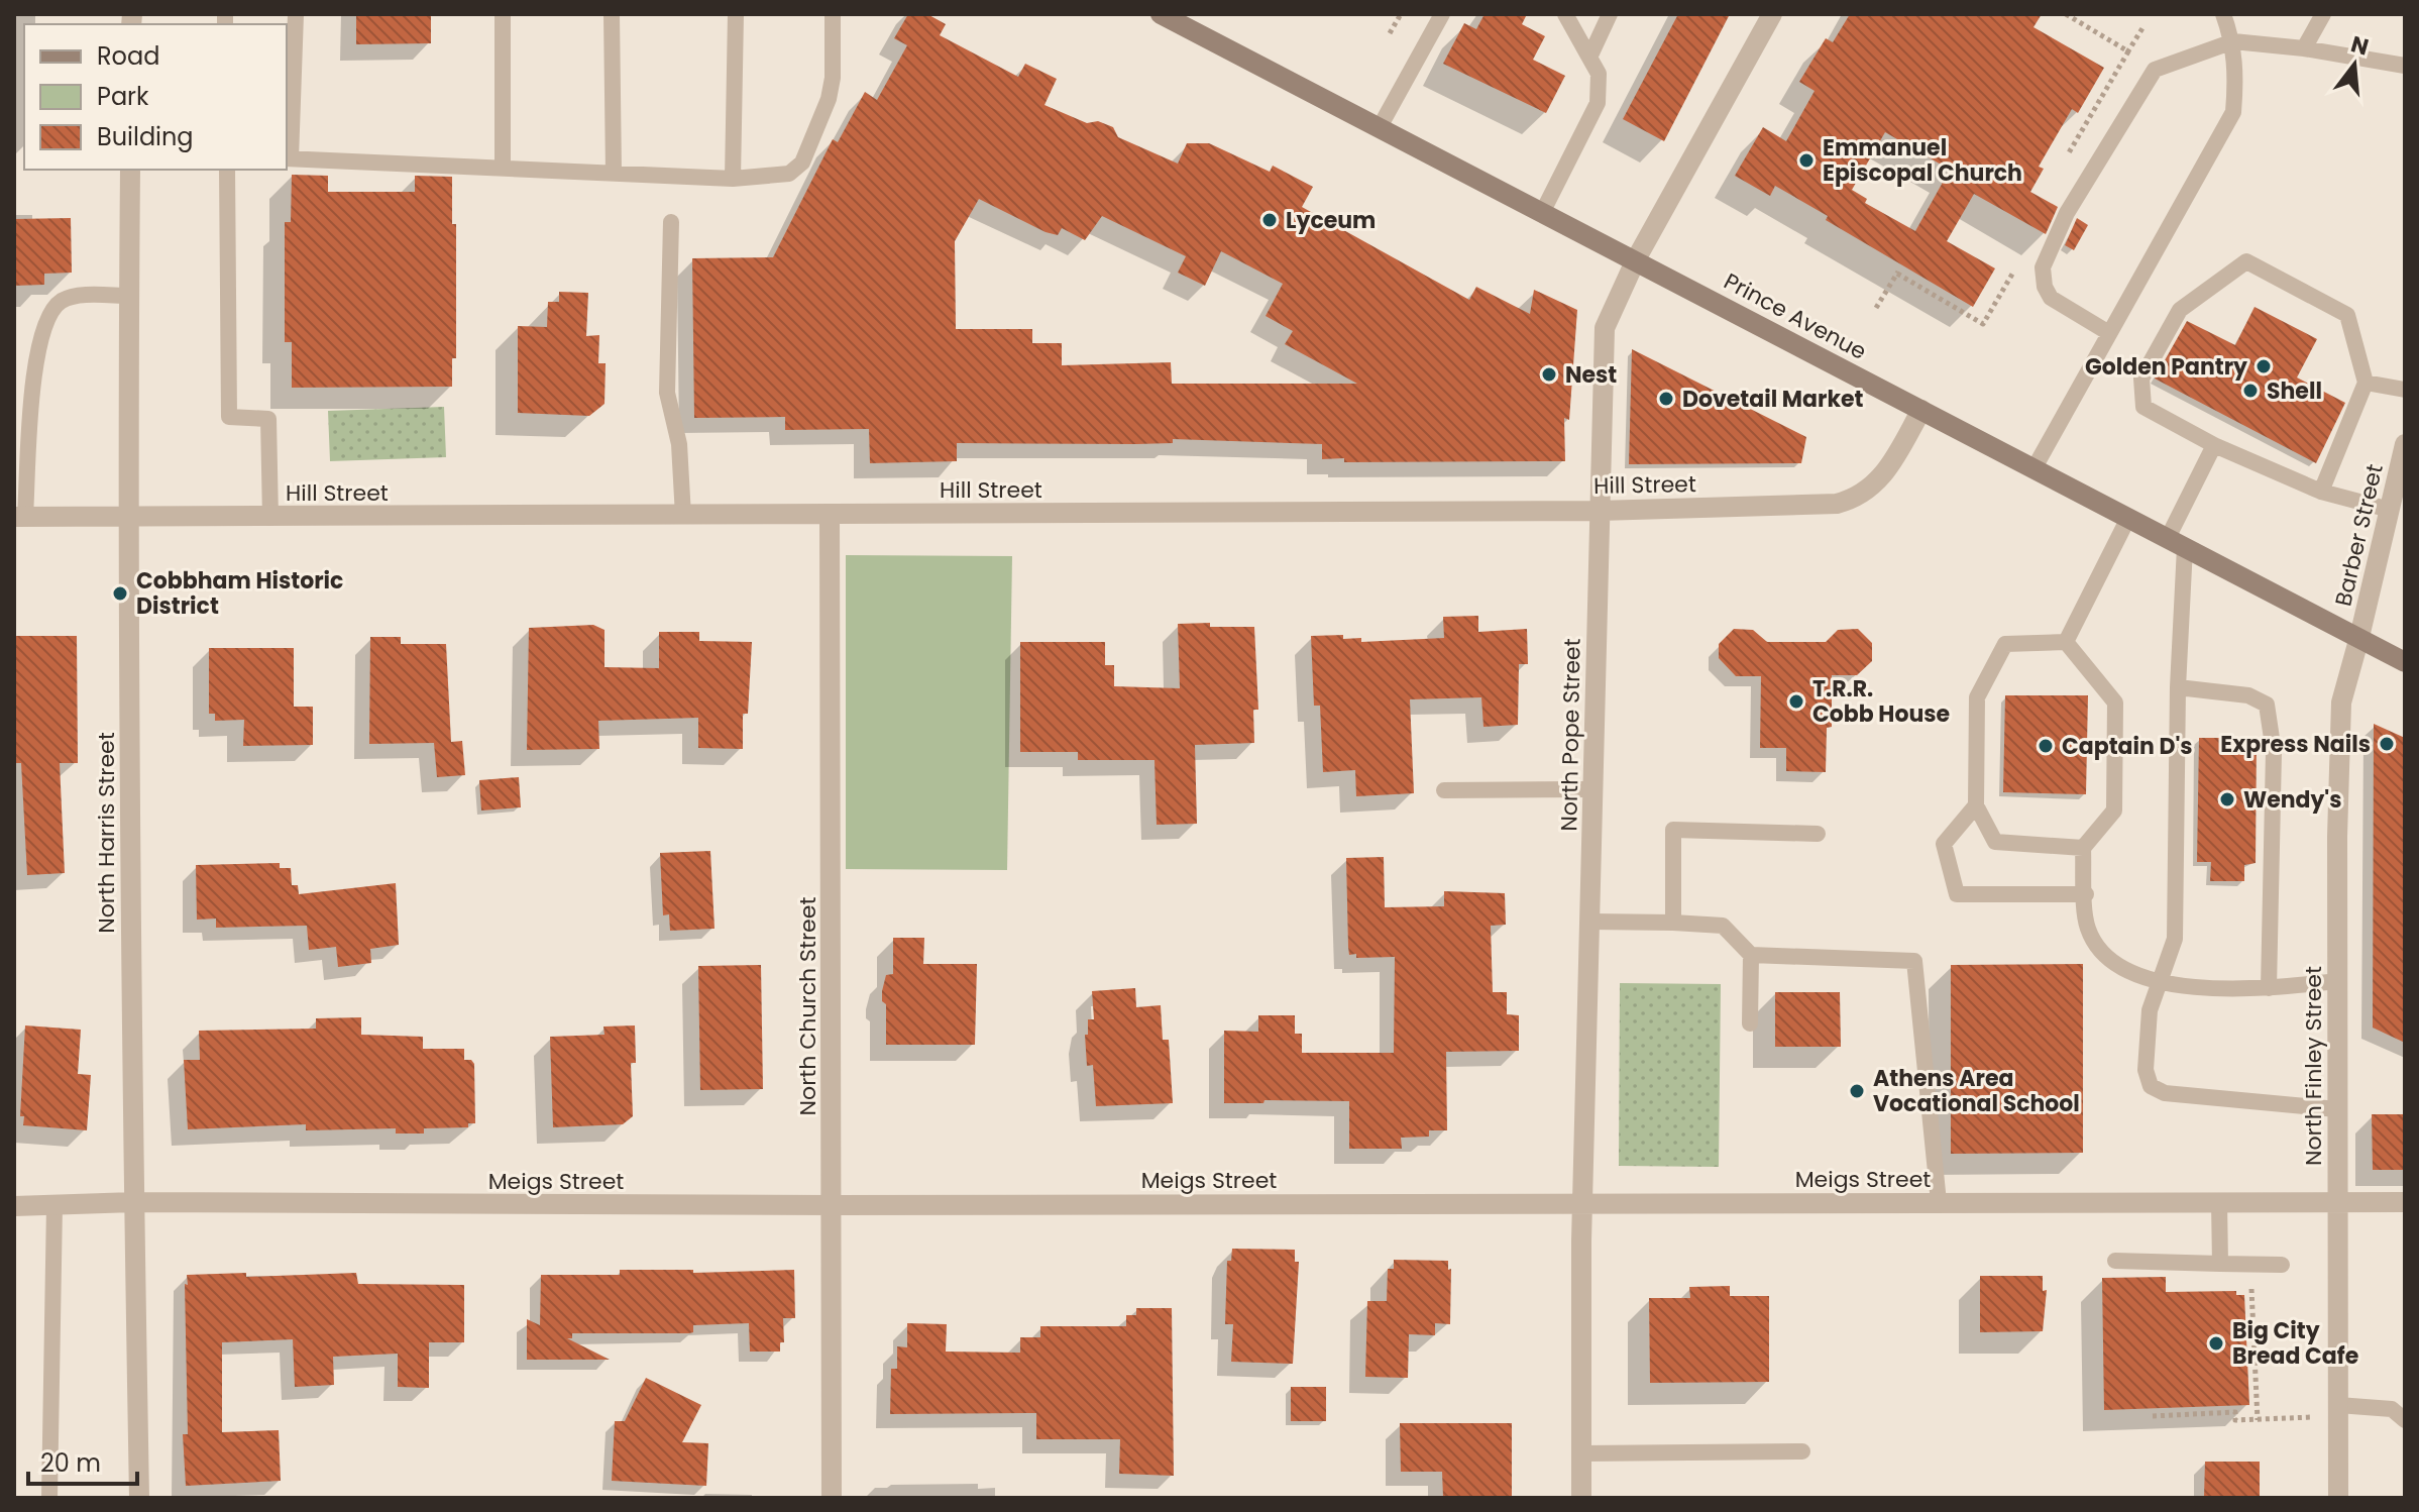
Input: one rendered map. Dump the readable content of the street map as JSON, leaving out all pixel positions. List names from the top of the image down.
{
  "streets": {
    "main road": ["Prince Avenue"],
    "street": [
      "Hill Street",
      "Barber Street",
      "North Pope Street",
      "North Harris Street",
      "North Church Street",
      "North Finley Street",
      "Meigs Street"
    ]
  },
  "crossings": [
    ["Prince Avenue", "Hill Street"],
    ["Prince Avenue", "Barber Street"],
    ["Prince Avenue", "North Pope Street"],
    ["Prince Avenue", "North Finley Street"],
    ["Hill Street", "North Pope Street"],
    ["Hill Street", "North Harris Street"],
    ["Hill Street", "North Church Street"],
    ["Barber Street", "North Finley Street"],
    ["North Pope Street", "Meigs Street"],
    ["North Harris Street", "Meigs Street"],
    ["North Church Street", "Meigs Street"],
    ["North Finley Street", "Meigs Street"]
  ],
  "places": [
    "Emmanuel Episcopal Church",
    "Lyceum",
    "Golden Pantry",
    "Nest",
    "Shell",
    "Dovetail Market",
    "Cobbham Historic District",
    "T.R.R. Cobb House",
    "Express Nails",
    "Captain D's",
    "Wendy's",
    "Athens Area Vocational School",
    "Big City Bread Cafe"
  ],
  "legend": ["Road", "Park", "Building"],
  "scale_bar": "20 m",
  "north": "top"
}
